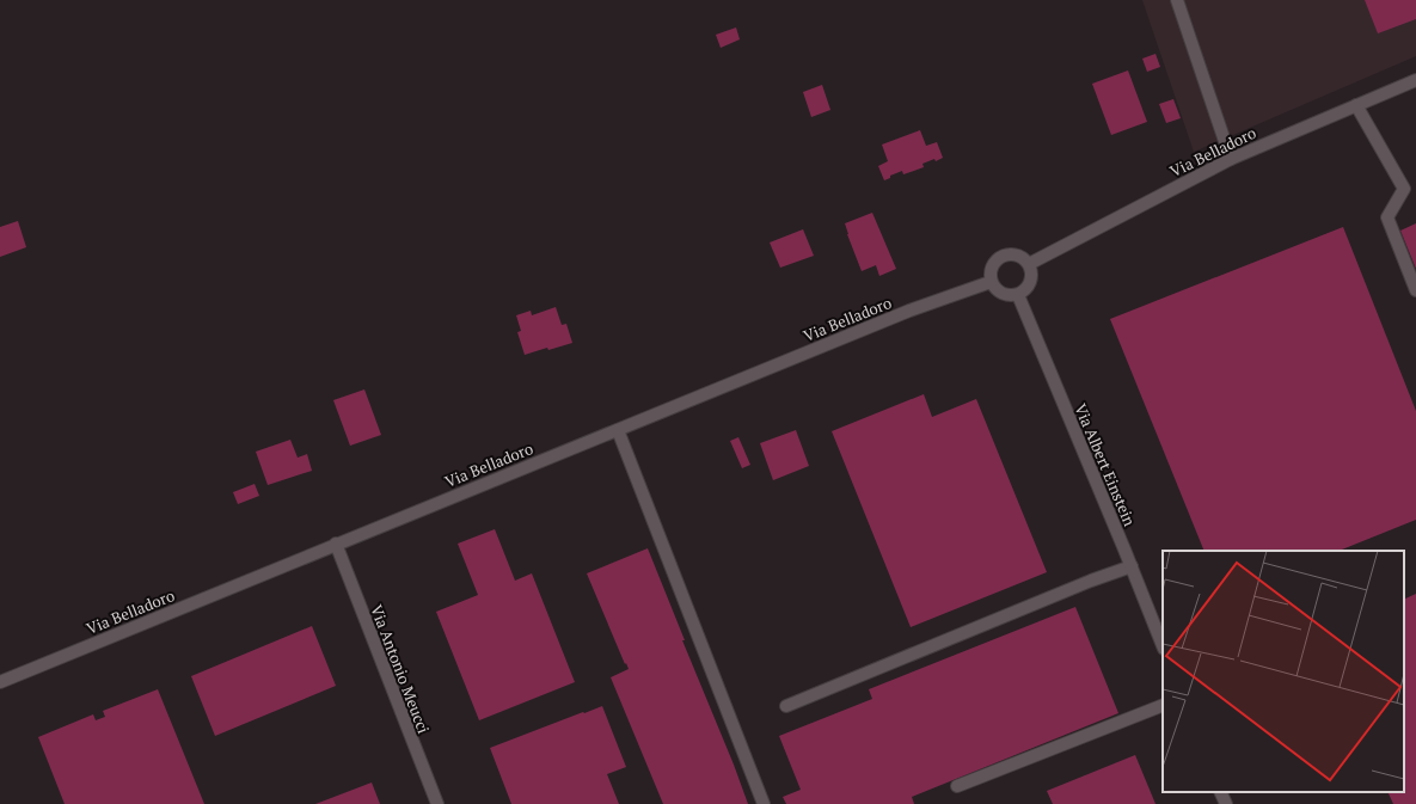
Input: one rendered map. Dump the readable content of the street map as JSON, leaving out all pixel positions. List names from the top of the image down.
{
  "streets": {
    "main road": ["Via Belladoro", "Via Albert Einstein", "Via Antonio Meucci"]
  },
  "crossings": [
    ["Via Belladoro", "Via Albert Einstein"],
    ["Via Belladoro", "Via Antonio Meucci"]
  ]
}
